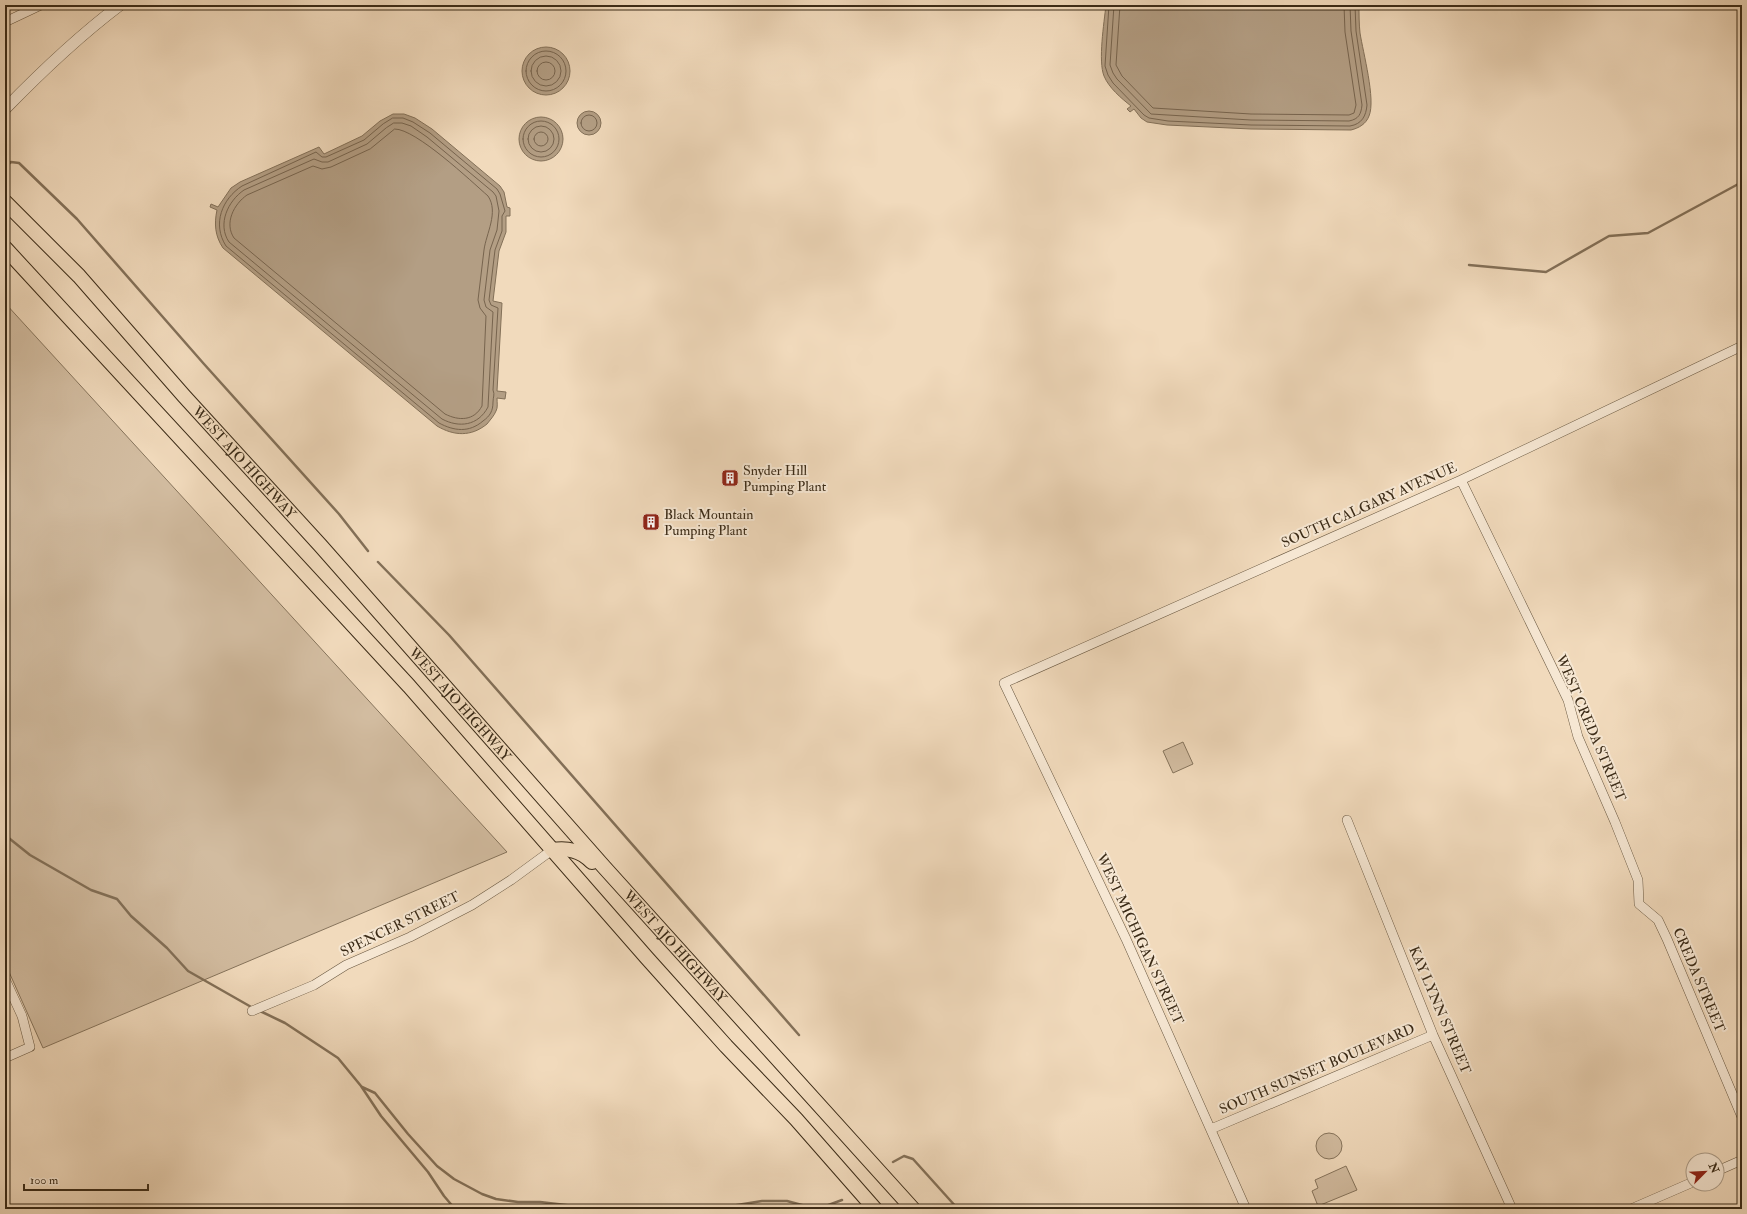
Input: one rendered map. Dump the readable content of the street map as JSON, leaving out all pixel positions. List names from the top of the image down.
{
  "streets": {
    "main road": ["WEST AJO HIGHWAY"],
    "street": [
      "SOUTH CALGARY AVENUE",
      "WEST CREDA STREET",
      "SPENCER STREET",
      "WEST MICHIGAN STREET",
      "CREDA STREET",
      "KAY LYNN STREET",
      "SOUTH SUNSET BOULEVARD"
    ]
  },
  "crossings": [
    ["WEST AJO HIGHWAY", "SPENCER STREET"],
    ["SOUTH CALGARY AVENUE", "WEST CREDA STREET"],
    ["SOUTH CALGARY AVENUE", "WEST MICHIGAN STREET"],
    ["WEST CREDA STREET", "CREDA STREET"],
    ["WEST MICHIGAN STREET", "SOUTH SUNSET BOULEVARD"],
    ["KAY LYNN STREET", "SOUTH SUNSET BOULEVARD"]
  ],
  "places": {
    "building": ["Snyder Hill Pumping Plant", "Black Mountain Pumping Plant"]
  },
  "scale_bar": "100 m",
  "north": "top right"
}
